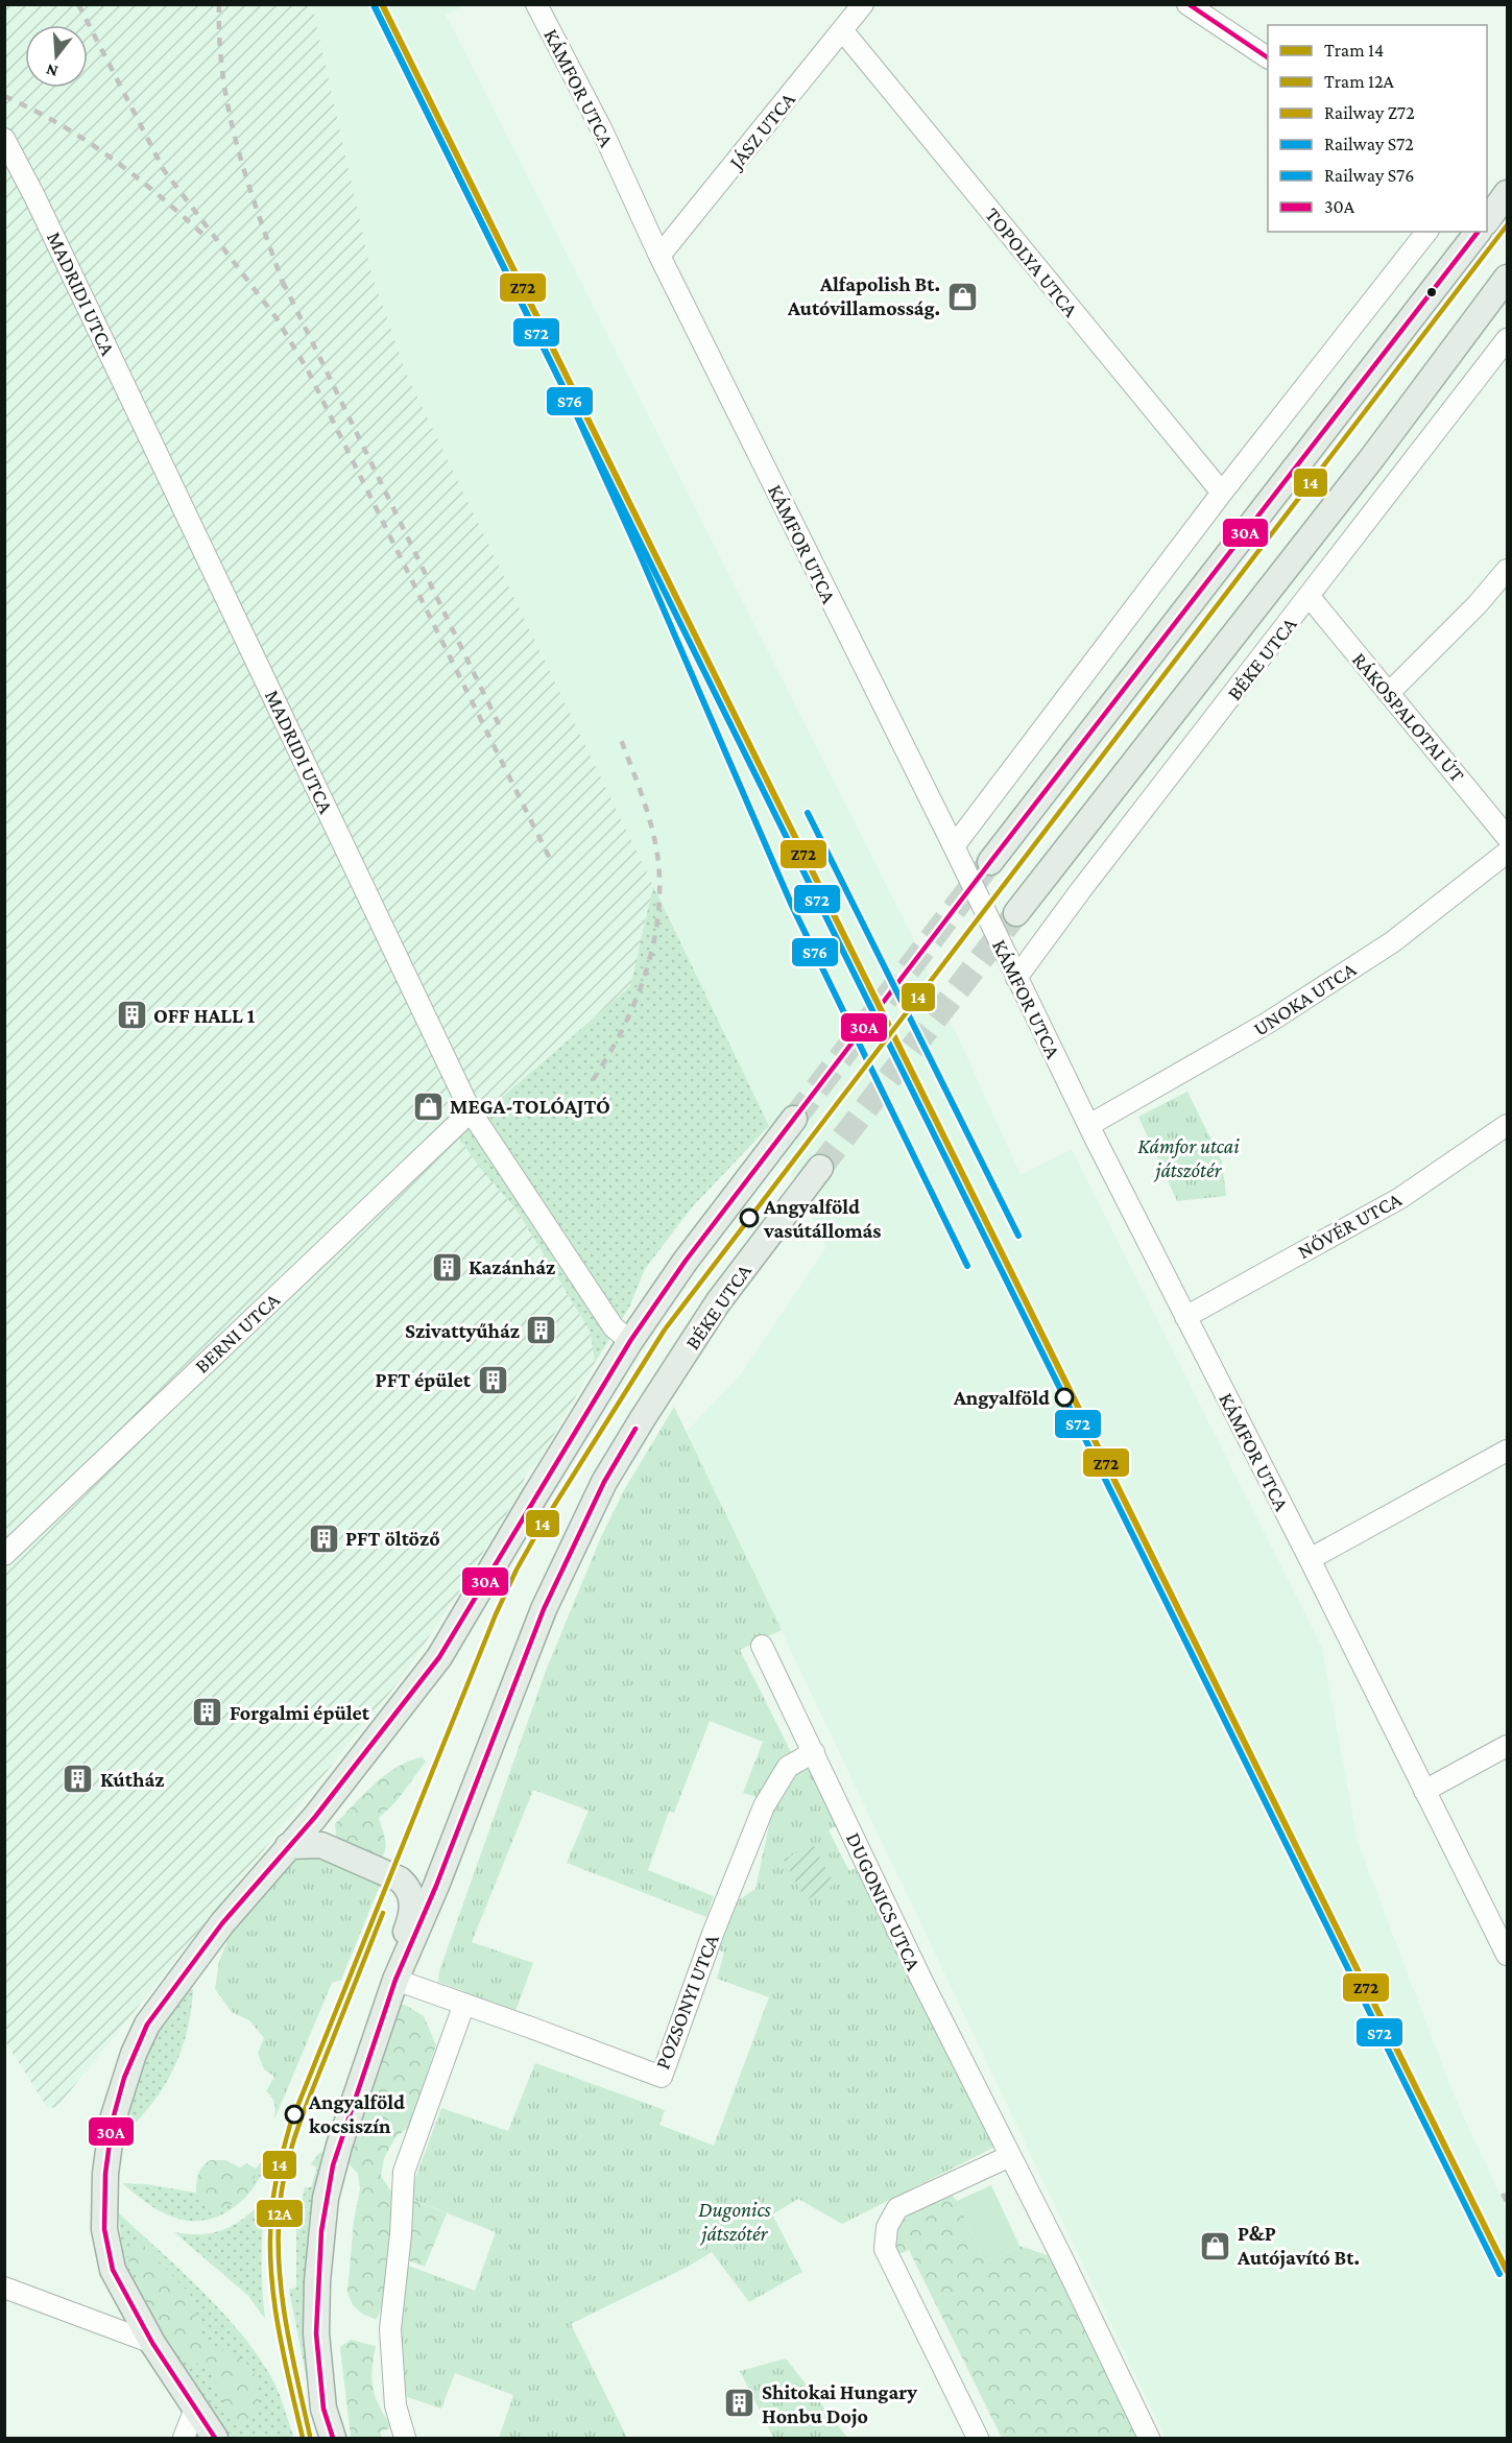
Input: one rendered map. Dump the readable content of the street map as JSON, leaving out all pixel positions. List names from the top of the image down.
{
  "streets": {
    "main road": ["BÉKE UTCA"],
    "street": [
      "KÁMFOR UTCA",
      "JÁSZ UTCA",
      "TOPOLYA UTCA",
      "MADRIDI UTCA",
      "RÁKOSPALOTAI ÚT",
      "UNOKA UTCA",
      "NŐVÉR UTCA",
      "BERNI UTCA",
      "DUGONICS UTCA",
      "POZSONYI UTCA"
    ]
  },
  "crossings": [
    ["KÁMFOR UTCA", "JÁSZ UTCA"],
    ["KÁMFOR UTCA", "BÉKE UTCA"],
    ["KÁMFOR UTCA", "UNOKA UTCA"],
    ["KÁMFOR UTCA", "NŐVÉR UTCA"],
    ["JÁSZ UTCA", "TOPOLYA UTCA"],
    ["MADRIDI UTCA", "BERNI UTCA"],
    ["BÉKE UTCA", "RÁKOSPALOTAI ÚT"],
    ["BÉKE UTCA", "POZSONYI UTCA"],
    ["DUGONICS UTCA", "POZSONYI UTCA"]
  ],
  "parks": ["Kámfor utcai játszótér", "Dugonics játszótér"],
  "places": {
    "shop": ["Alfapolish Bt. Autóvillamosság.", "MEGA-TOLÓAJTÓ", "P&P Autójavító Bt."],
    "building": [
      "OFF HALL 1",
      "Kazánház",
      "Szivattyűház",
      "PFT épület",
      "PFT öltöző",
      "Forgalmi épület",
      "Kútház",
      "Shitokai Hungary Honbu Dojo"
    ],
    "other": ["Angyalföld vasútállomás", "Angyalföld", "Angyalföld kocsiszín"]
  },
  "lines": [
    "rail line Z72",
    "rail line S76",
    "transit line 30A",
    "rail line S72",
    "tram line 14",
    "tram line 12A"
  ],
  "legend": [
    "Tram 14",
    "Tram 12A",
    "Railway Z72",
    "Railway S72",
    "Railway S76",
    "30A"
  ],
  "north": "bottom"
}
